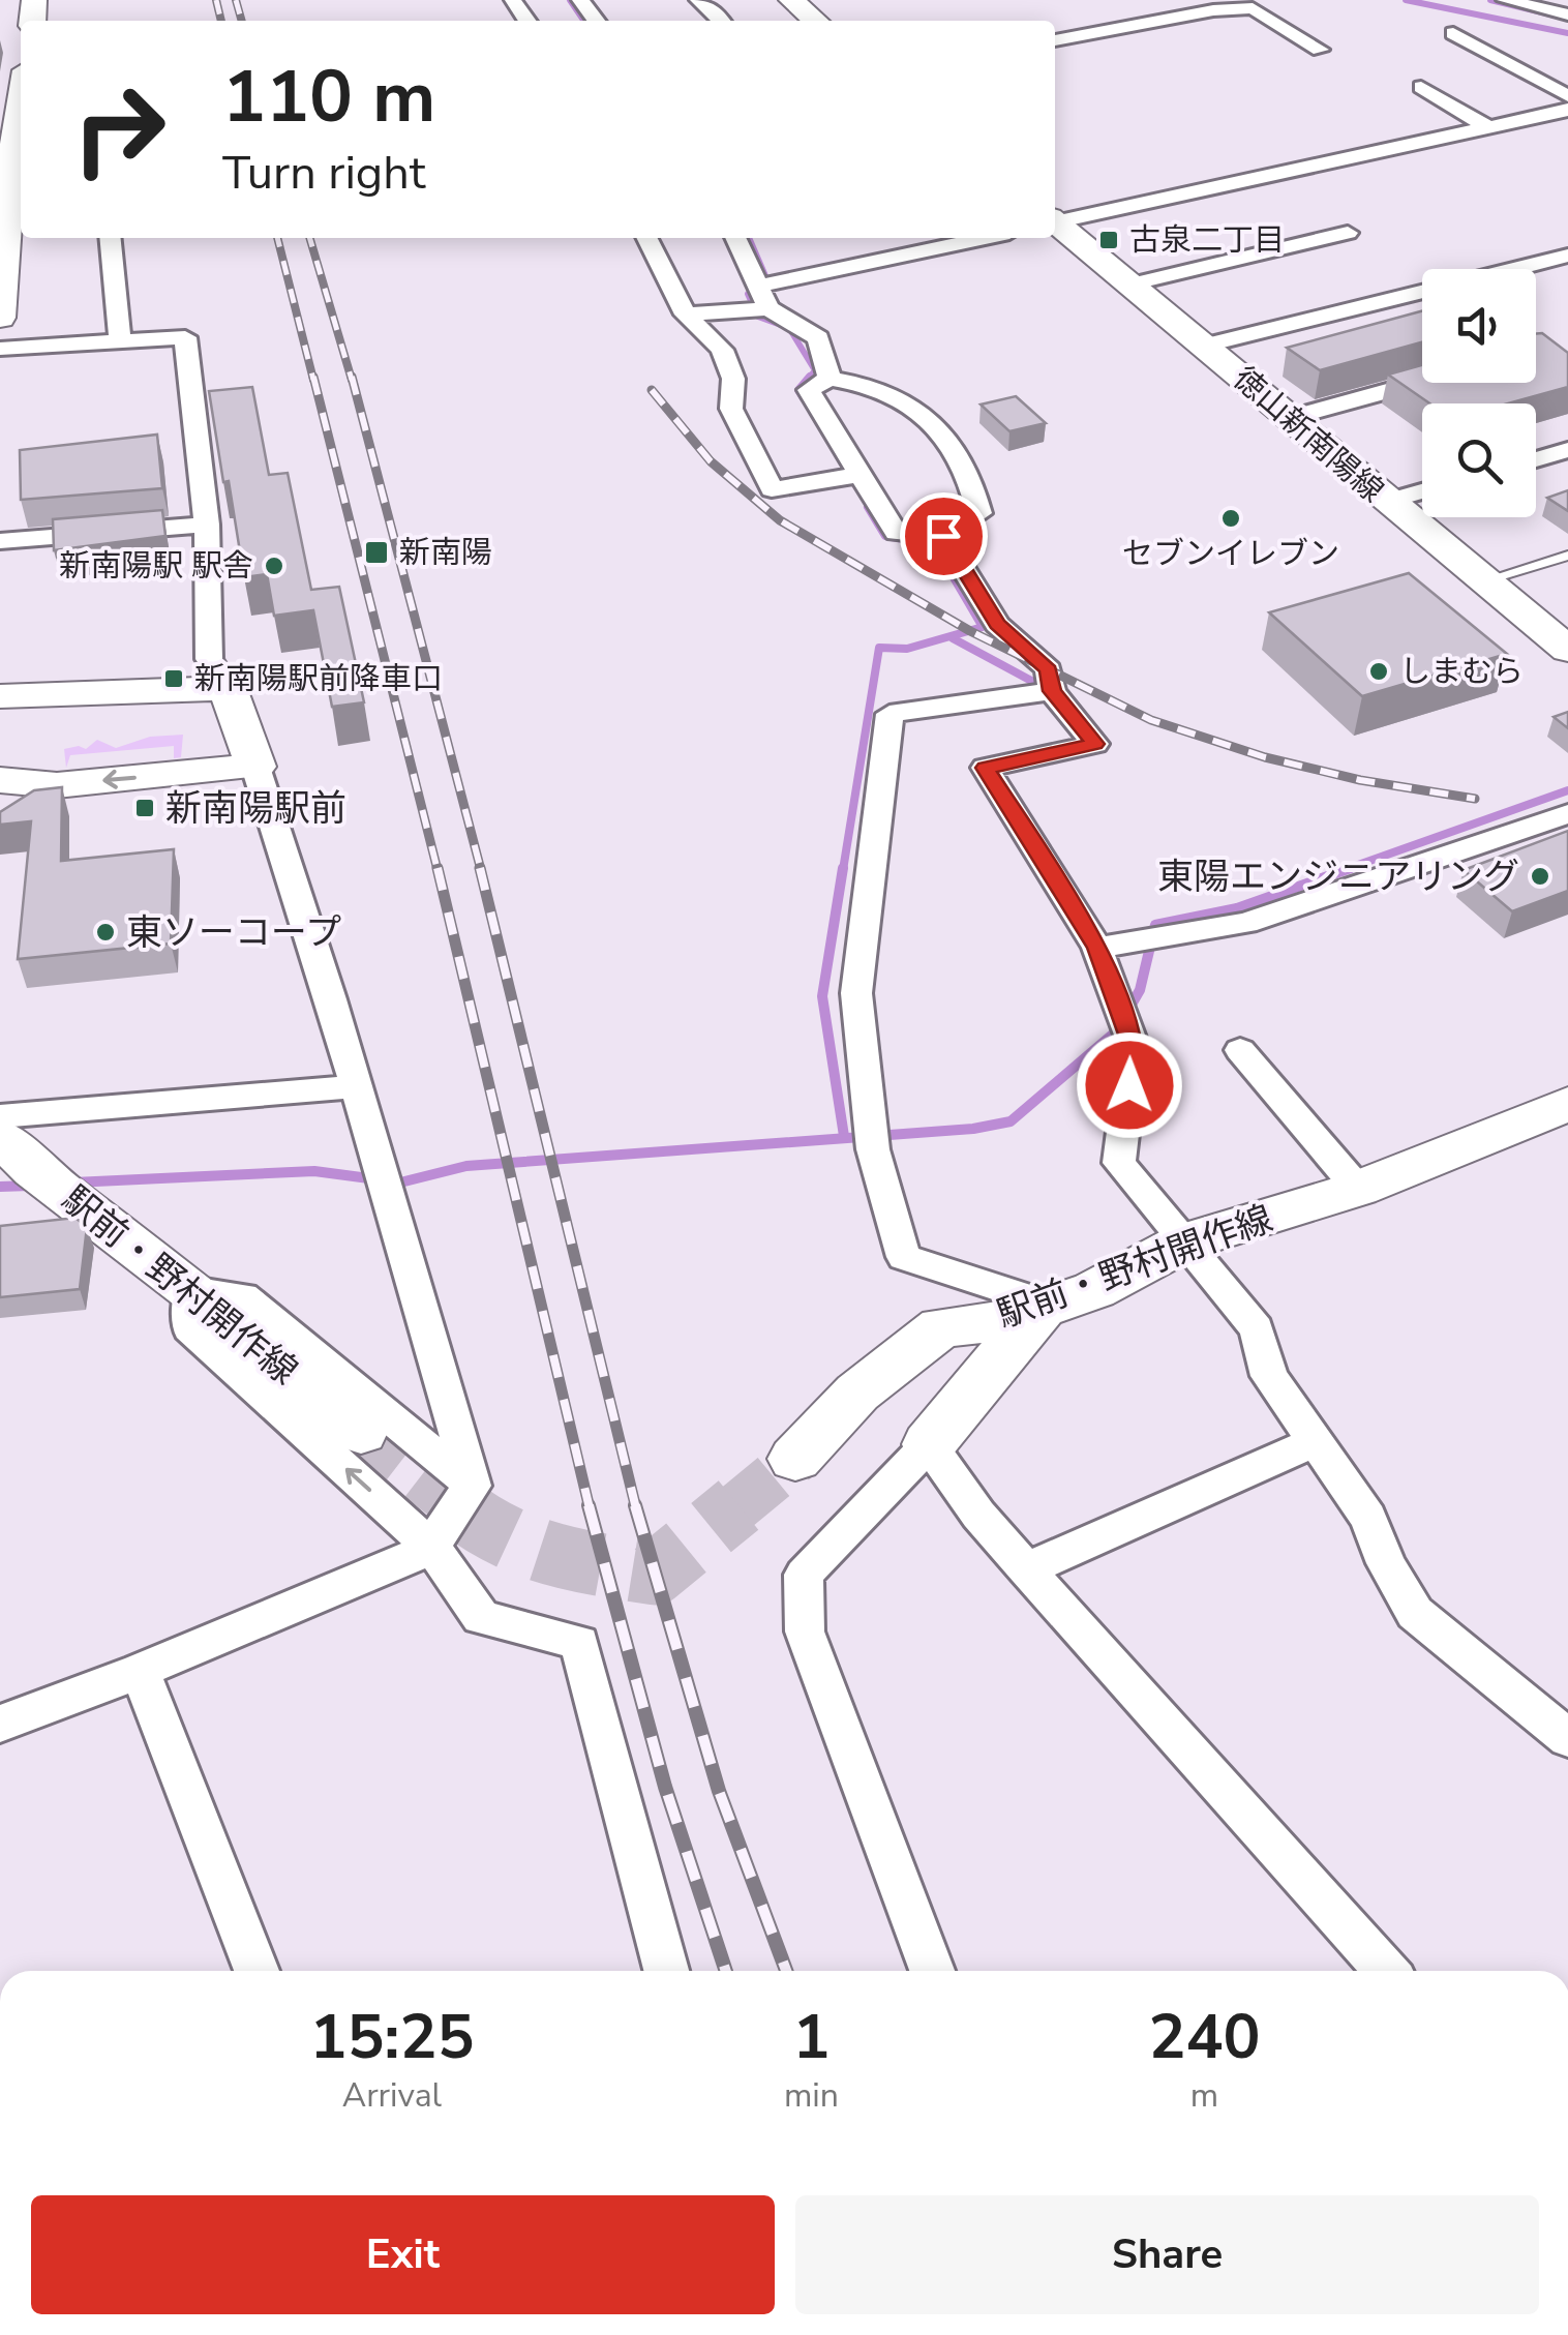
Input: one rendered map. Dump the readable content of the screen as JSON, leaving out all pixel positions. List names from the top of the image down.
{
  "streets": {
    "street": ["徳山新南陽線", "駅前・野村開作線"]
  },
  "places": {
    "transit": [
      "古泉二丁目",
      "新南陽",
      "新南陽駅前降車口",
      "新南陽駅前"
    ],
    "other": [
      "セブンイレブン",
      "新南陽駅 駅舎",
      "しまむら",
      "東陽エンジニアリング",
      "東ソーコープ"
    ]
  },
  "page": {
    "turn": ["110 m", "Turn right"],
    "eta": [
      "15:25",
      "Arrival",
      "1",
      "min",
      "240",
      "m"
    ],
    "buttons": ["Exit", "Share"]
  }
}
